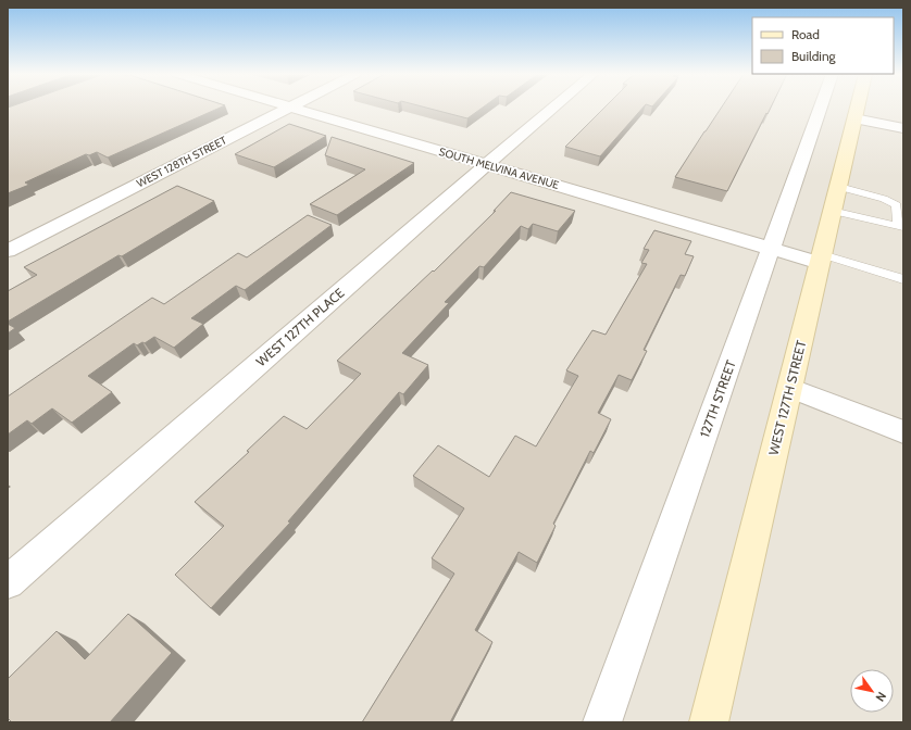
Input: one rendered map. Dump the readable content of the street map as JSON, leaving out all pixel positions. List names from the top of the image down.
{
  "streets": {
    "main road": ["WEST 127TH STREET"],
    "street": [
      "WEST 128TH STREET",
      "SOUTH MELVINA AVENUE",
      "WEST 127TH PLACE",
      "127TH STREET"
    ]
  },
  "crossings": [
    ["SOUTH MELVINA AVENUE", "WEST 127TH PLACE"],
    ["SOUTH MELVINA AVENUE", "WEST 127TH STREET"],
    ["SOUTH MELVINA AVENUE", "127TH STREET"]
  ],
  "legend": ["Road", "Building"],
  "north": "bottom right"
}
